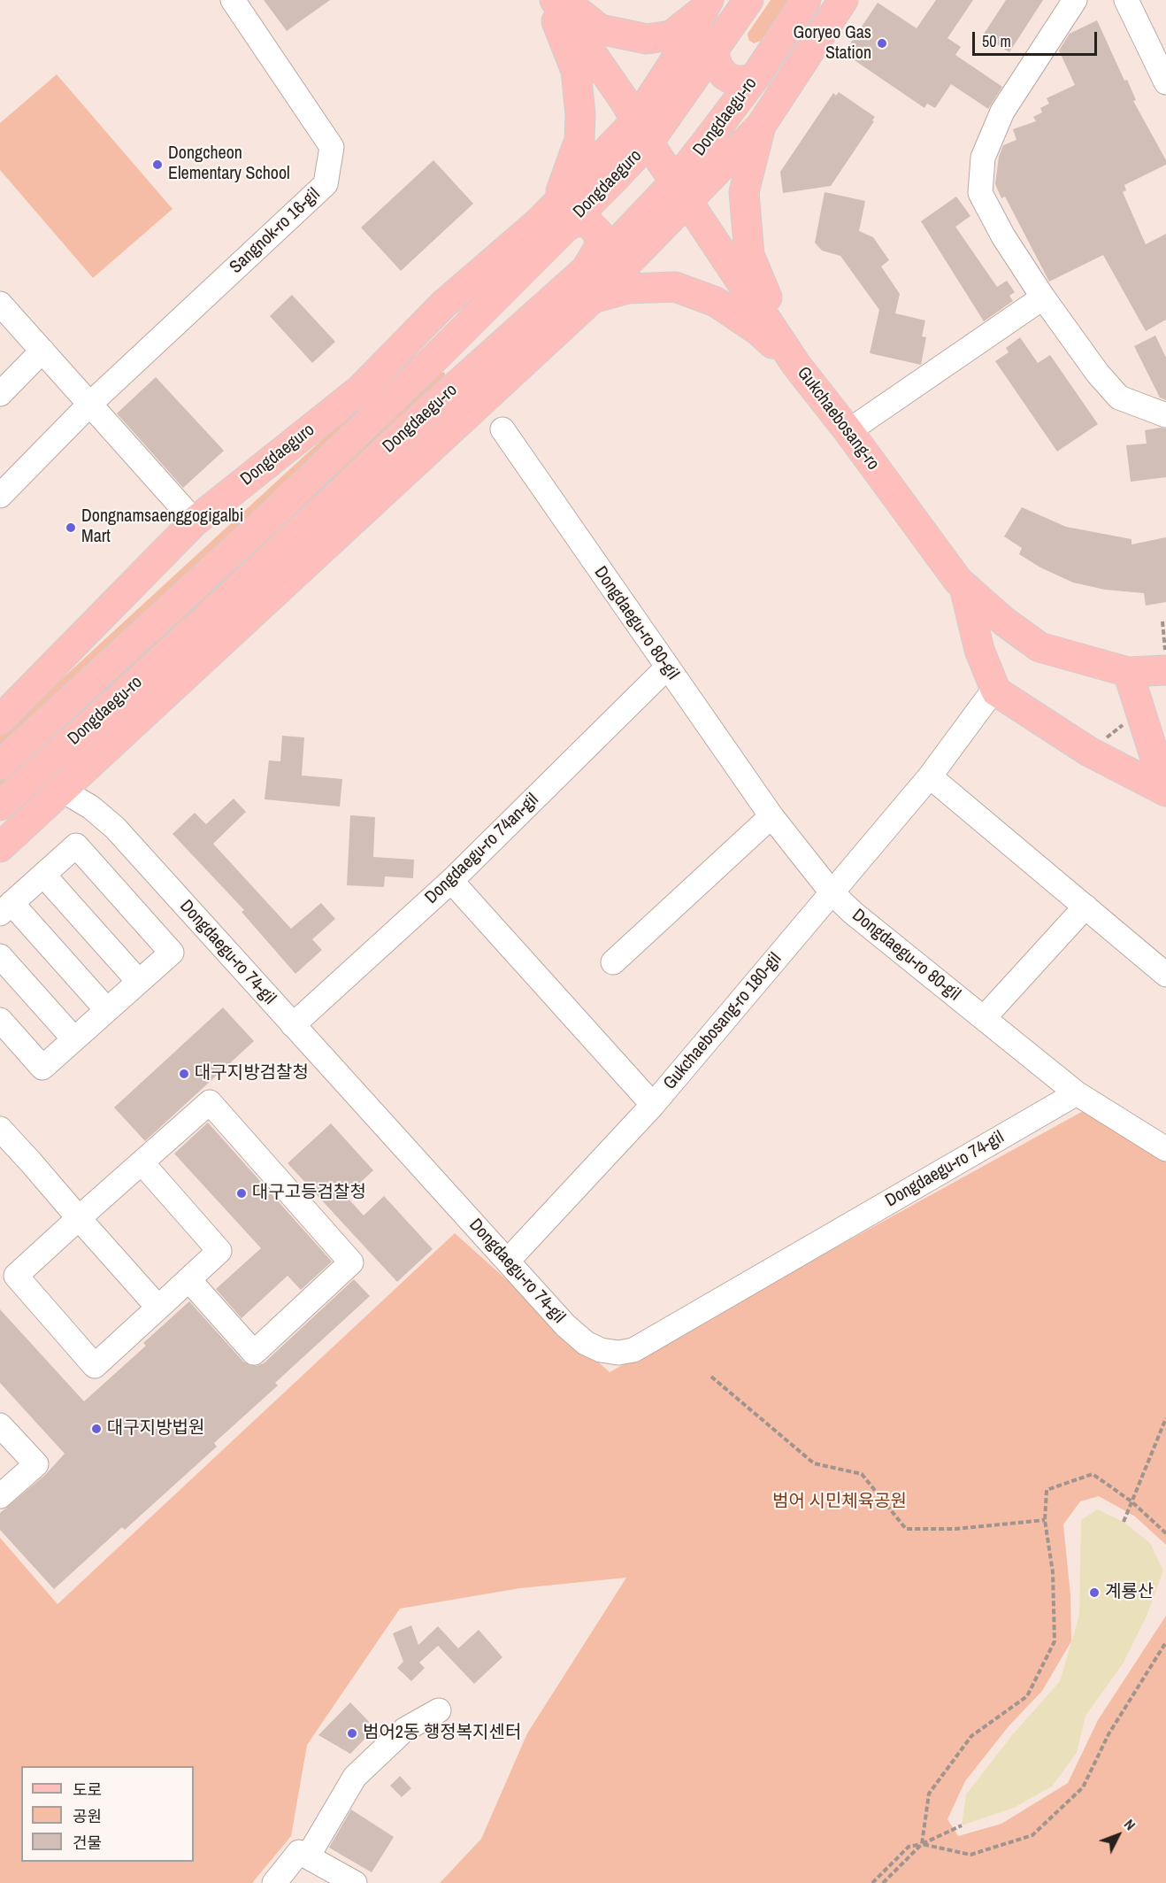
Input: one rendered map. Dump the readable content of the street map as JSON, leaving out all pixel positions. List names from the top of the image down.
{
  "streets": {
    "main road": ["Dongdaegu-ro", "Dongdaeguro", "Gukchaebosang-ro"],
    "street": [
      "Sangnok-ro 16-gil",
      "Dongdaegu-ro 80-gil",
      "Dongdaegu-ro 74an-gil",
      "Dongdaegu-ro 74-gil",
      "Gukchaebosang-ro 180-gil"
    ]
  },
  "crossings": [
    ["Dongdaegu-ro", "Dongdaeguro"],
    ["Dongdaegu-ro", "Gukchaebosang-ro"],
    ["Dongdaegu-ro", "Dongdaegu-ro 74-gil"],
    ["Dongdaeguro", "Gukchaebosang-ro"],
    ["Dongdaegu-ro 80-gil", "Dongdaegu-ro 74an-gil"],
    ["Dongdaegu-ro 80-gil", "Dongdaegu-ro 74-gil"],
    ["Dongdaegu-ro 80-gil", "Gukchaebosang-ro 180-gil"],
    ["Dongdaegu-ro 74an-gil", "Dongdaegu-ro 74-gil"],
    ["Dongdaegu-ro 74-gil", "Gukchaebosang-ro 180-gil"]
  ],
  "parks": ["범어 시민체육공원"],
  "places": [
    "Goryeo Gas Station",
    "Dongcheon Elementary School",
    "Dongnamsaenggogigalbi Mart",
    "대구지방검찰청",
    "대구고등검찰청",
    "대구지방법원",
    "계룡산",
    "범어2동 행정복지센터"
  ],
  "legend": ["도로", "공원", "건물"],
  "scale_bar": "50 m",
  "north": "top right"
}
